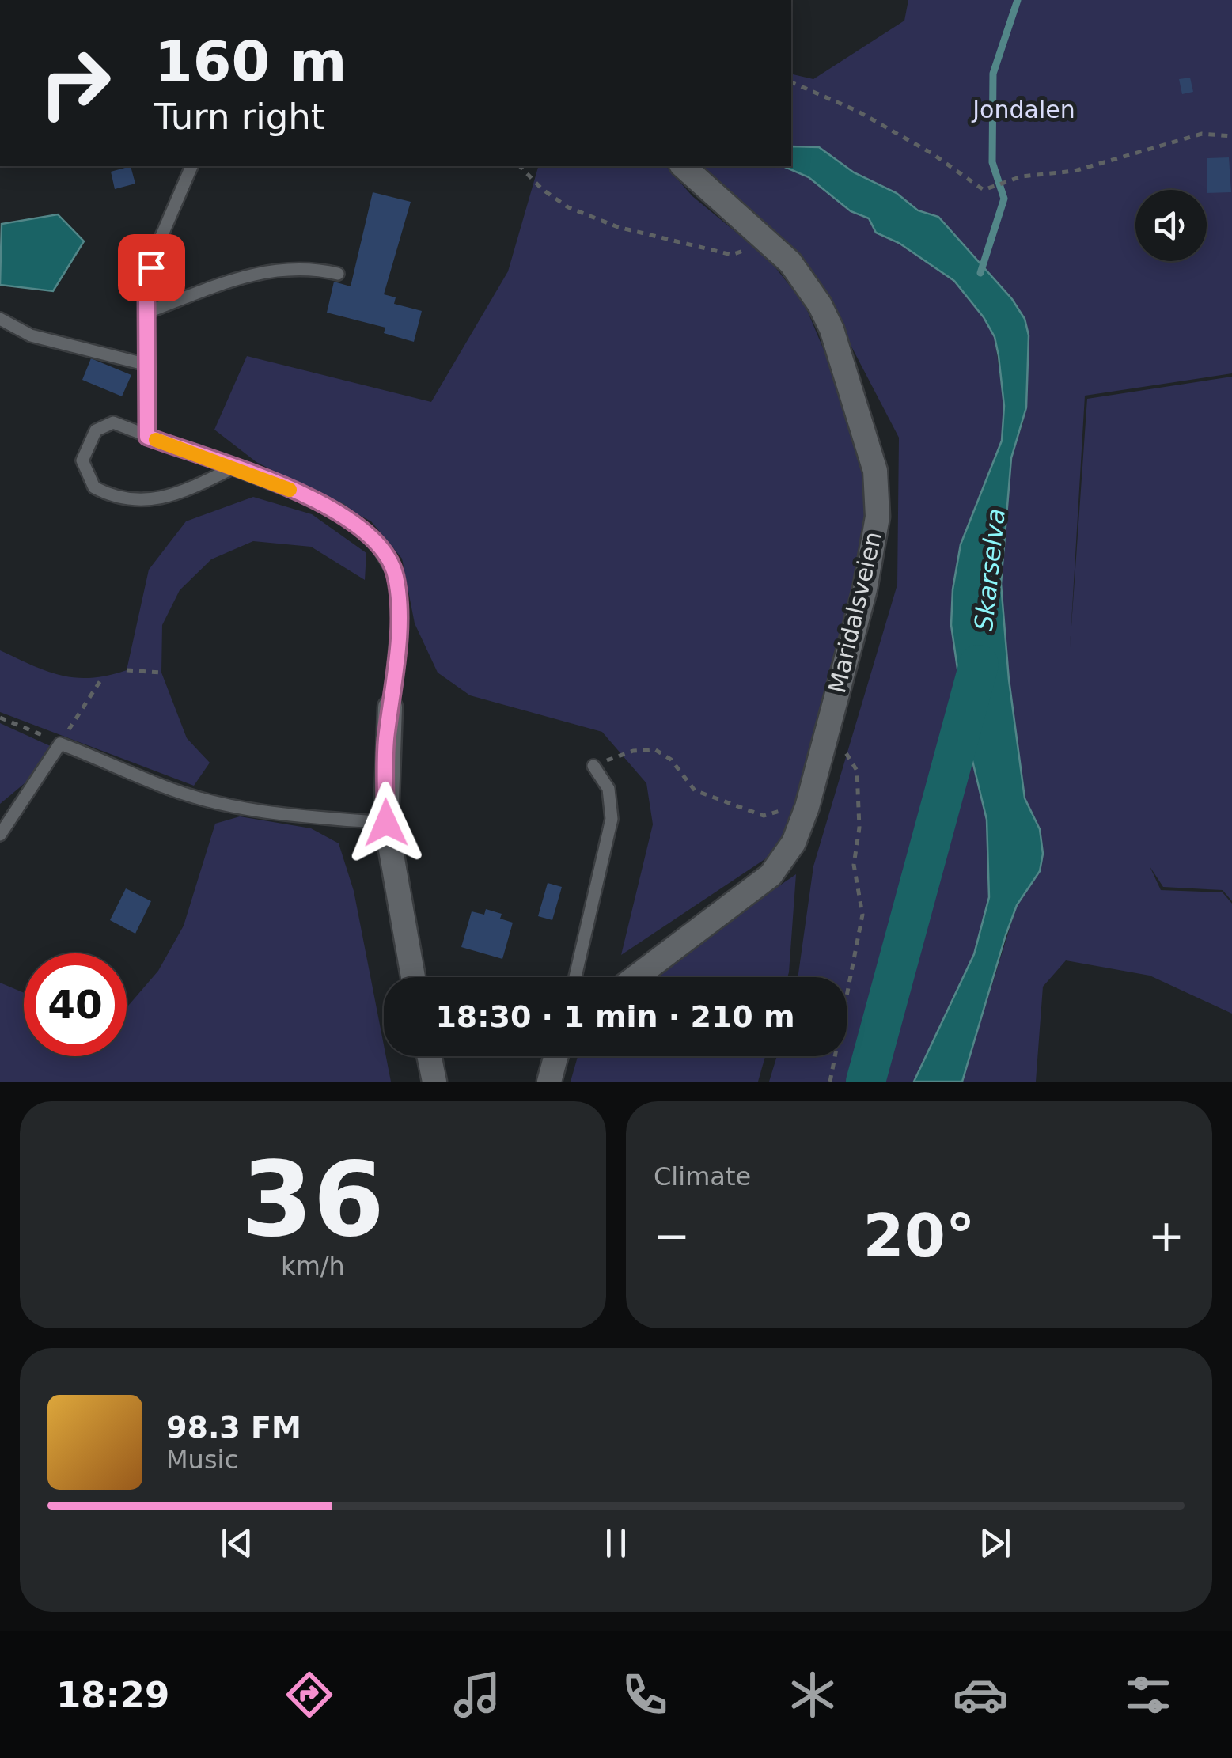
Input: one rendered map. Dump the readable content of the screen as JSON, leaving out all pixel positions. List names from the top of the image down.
{
  "streets": {
    "street": ["Maridalsveien"]
  },
  "water": ["Skarselva"],
  "parks": ["Jondalen"],
  "page": {
    "turn": ["160 m", "Turn right"],
    "limit": "40",
    "trip": "18:30 · 1 min · 210 m",
    "tile": [
      ["36", "km/h"],
      "Climate"
    ],
    "heat": ["−", "20°", "+"],
    "song": ["98.3 FM", "Music"],
    "tabs": "18:29"
  }
}
